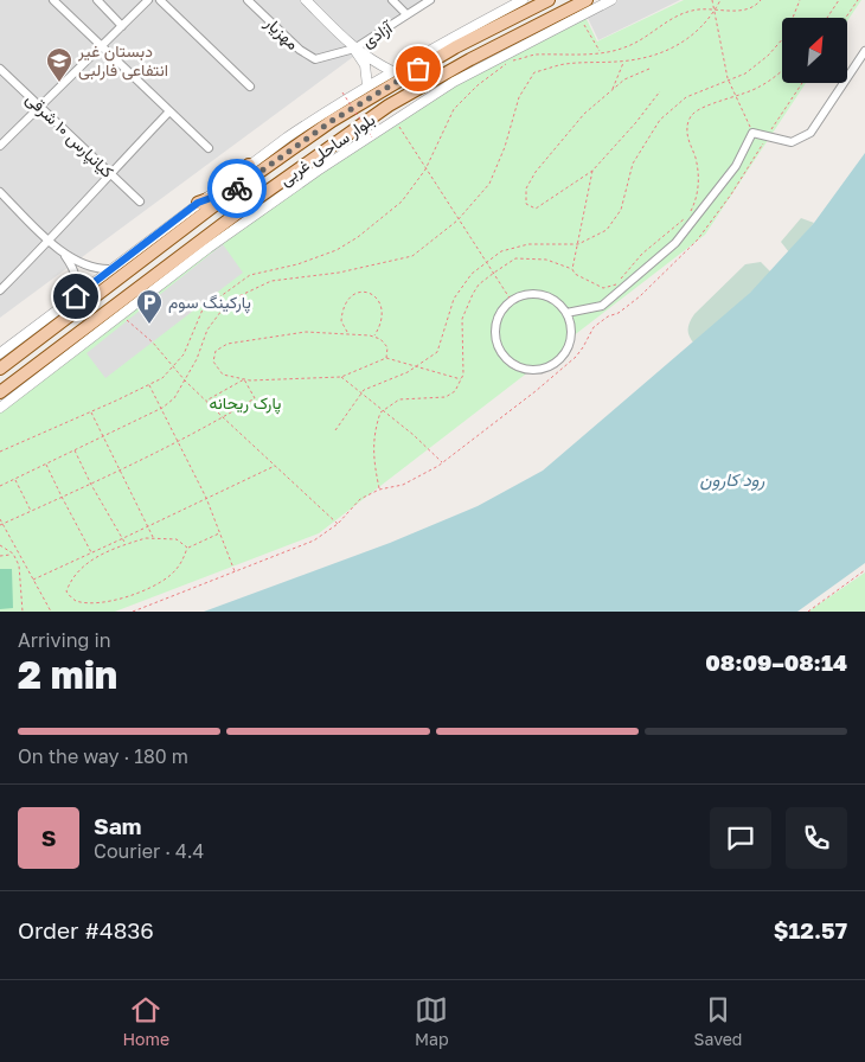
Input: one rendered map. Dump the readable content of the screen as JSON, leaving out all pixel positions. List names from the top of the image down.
{
  "streets": {
    "main road": ["بلوار ساحلی غربی"],
    "street": ["مهزیار", "آزادی", "کیانپارس ۱۰ شرقی"]
  },
  "crossings": [
    ["مهزیار", "آزادی"]
  ],
  "water": ["رود کارون"],
  "parks": ["پارک ریحانه"],
  "places": {
    "school or university": ["دبستان غیر انتفاعی فارلبی"],
    "parking": ["پارکینگ سوم"]
  },
  "north": "top right",
  "page": {
    "heading": ["2 min", "Arriving in", "08:09–08:14"],
    "panel": [
      "Sam",
      "Courier · 4.4",
      "Order #4836",
      "$12.57"
    ],
    "bar": "On the way · 180 m",
    "round": "S",
    "tabs": ["Home", "Map", "Saved"]
  }
}
